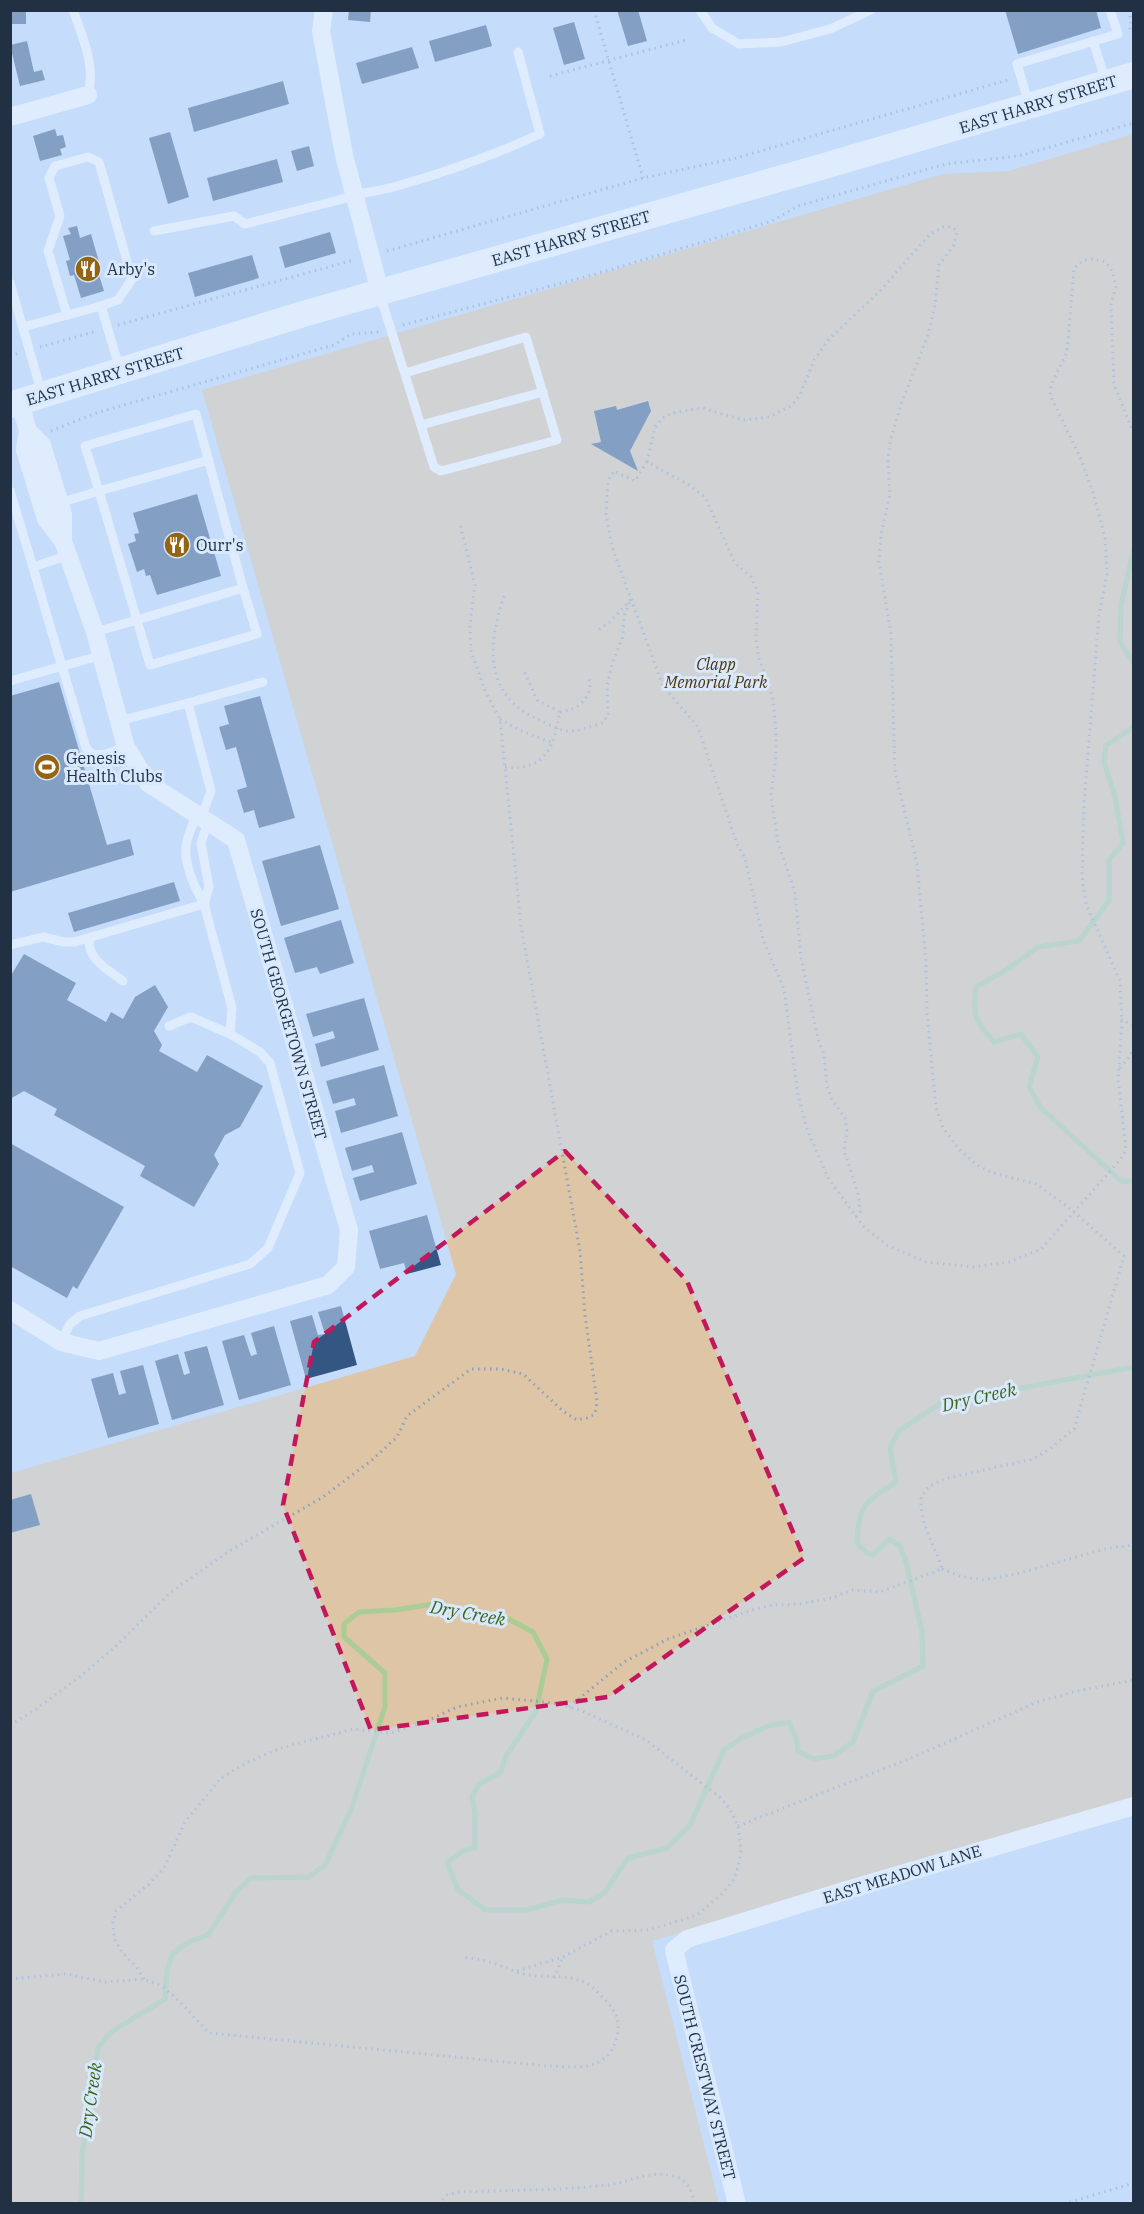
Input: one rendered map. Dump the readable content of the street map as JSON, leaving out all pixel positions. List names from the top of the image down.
{
  "streets": {
    "main road": ["EAST HARRY STREET"],
    "street": ["SOUTH GEORGETOWN STREET", "EAST MEADOW LANE", "SOUTH CRESTWAY STREET"]
  },
  "crossings": [
    ["EAST HARRY STREET", "SOUTH GEORGETOWN STREET"],
    ["EAST MEADOW LANE", "SOUTH CRESTWAY STREET"]
  ],
  "water": ["Dry Creek"],
  "parks": ["Clapp Memorial Park"],
  "places": {
    "restaurant": ["Arby's", "Ourr's"],
    "sports": ["Genesis Health Clubs"]
  }
}
